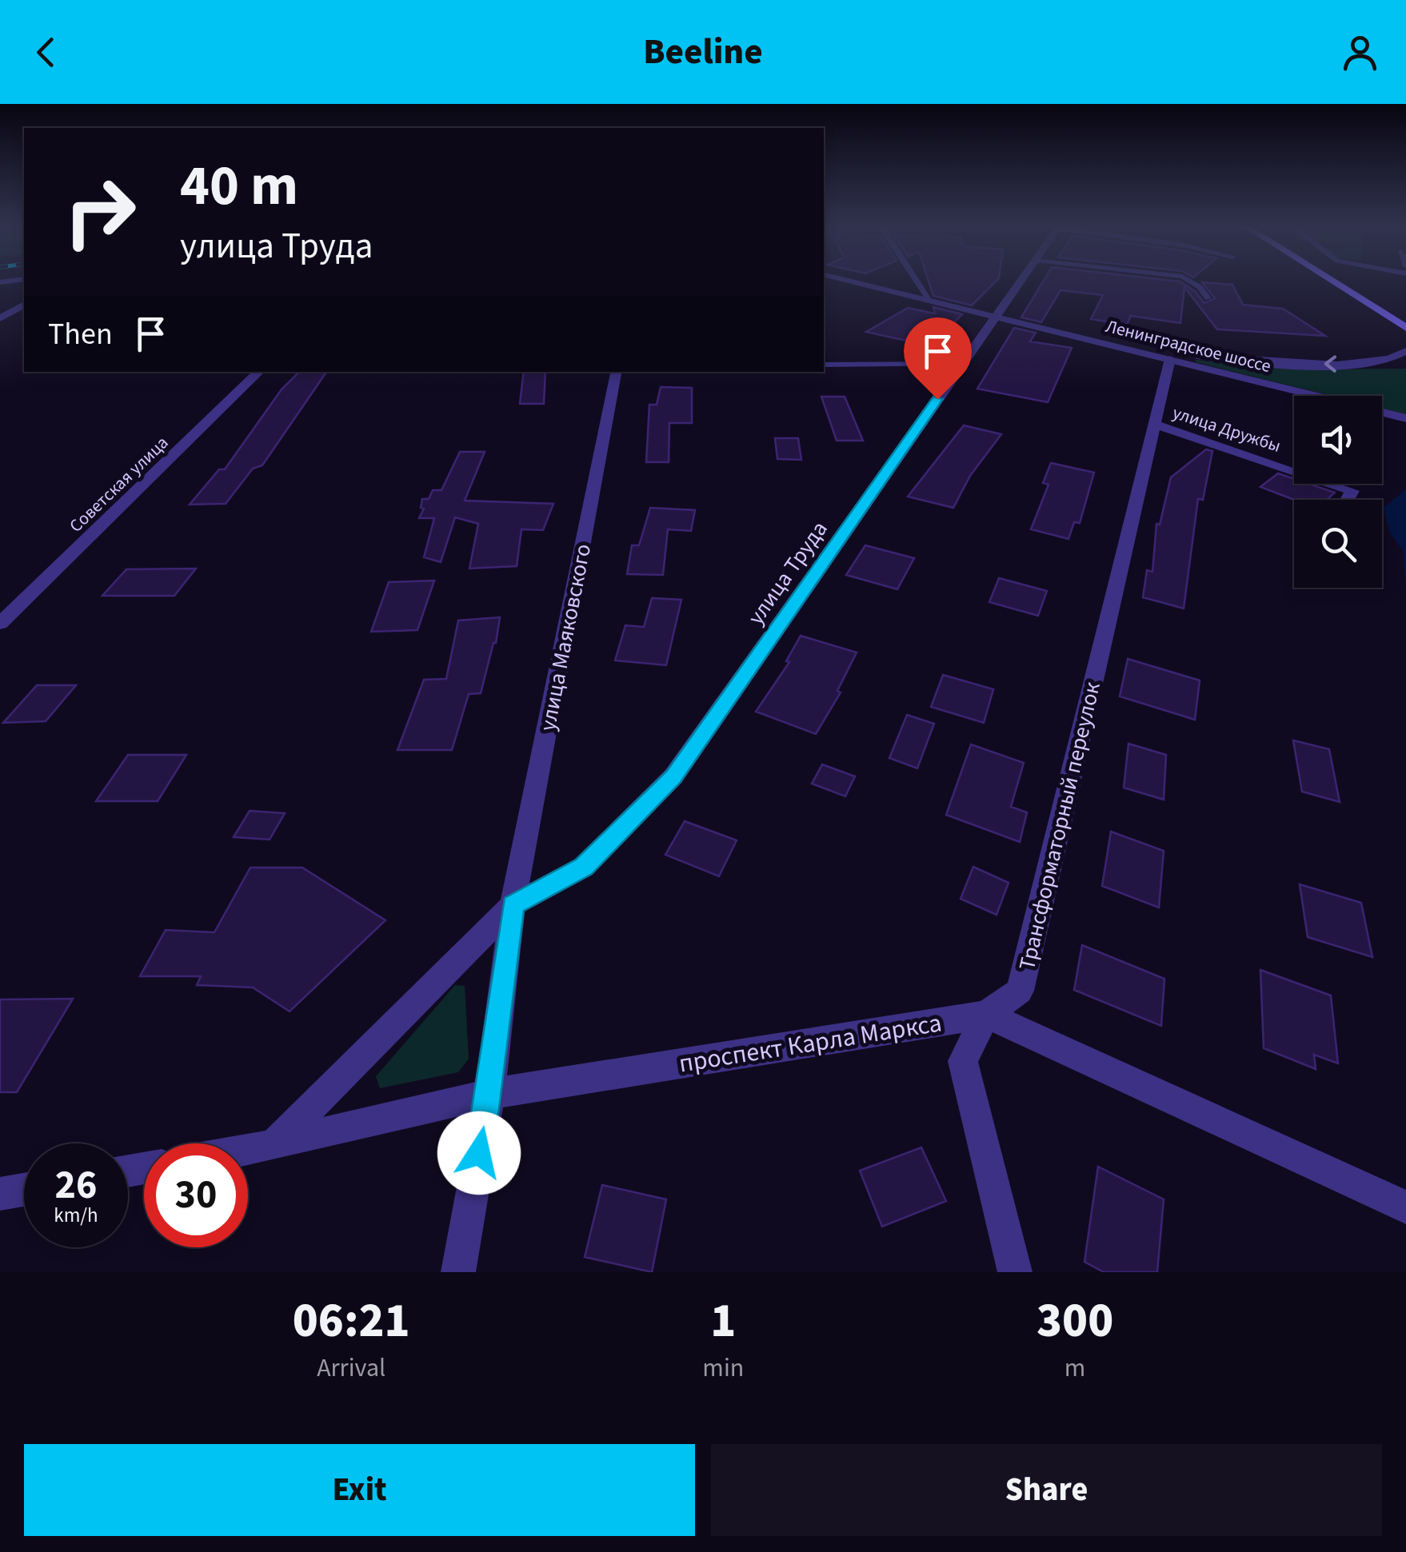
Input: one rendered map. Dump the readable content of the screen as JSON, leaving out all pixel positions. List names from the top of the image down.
{
  "streets": {
    "street": [
      "Ленинградское шоссе",
      "улица Дружбы",
      "Советская улица",
      "улица Труда",
      "улица Маяковского",
      "Трансформаторный переулок",
      "проспект Карла Маркса"
    ]
  },
  "crossings": [
    ["Ленинградское шоссе", "улица Труда"],
    ["Ленинградское шоссе", "Трансформаторный переулок"],
    ["улица Дружбы", "Трансформаторный переулок"],
    ["улица Труда", "улица Маяковского"],
    ["улица Маяковского", "проспект Карла Маркса"],
    ["Трансформаторный переулок", "проспект Карла Маркса"]
  ],
  "page": {
    "header": "Beeline",
    "turn": ["40 m", "улица Труда"],
    "then": "Then",
    "speed": "26 km/h",
    "limit": "30",
    "eta": [
      "06:21",
      "Arrival",
      "1",
      "min",
      "300",
      "m"
    ],
    "buttons": ["Exit", "Share"]
  }
}
